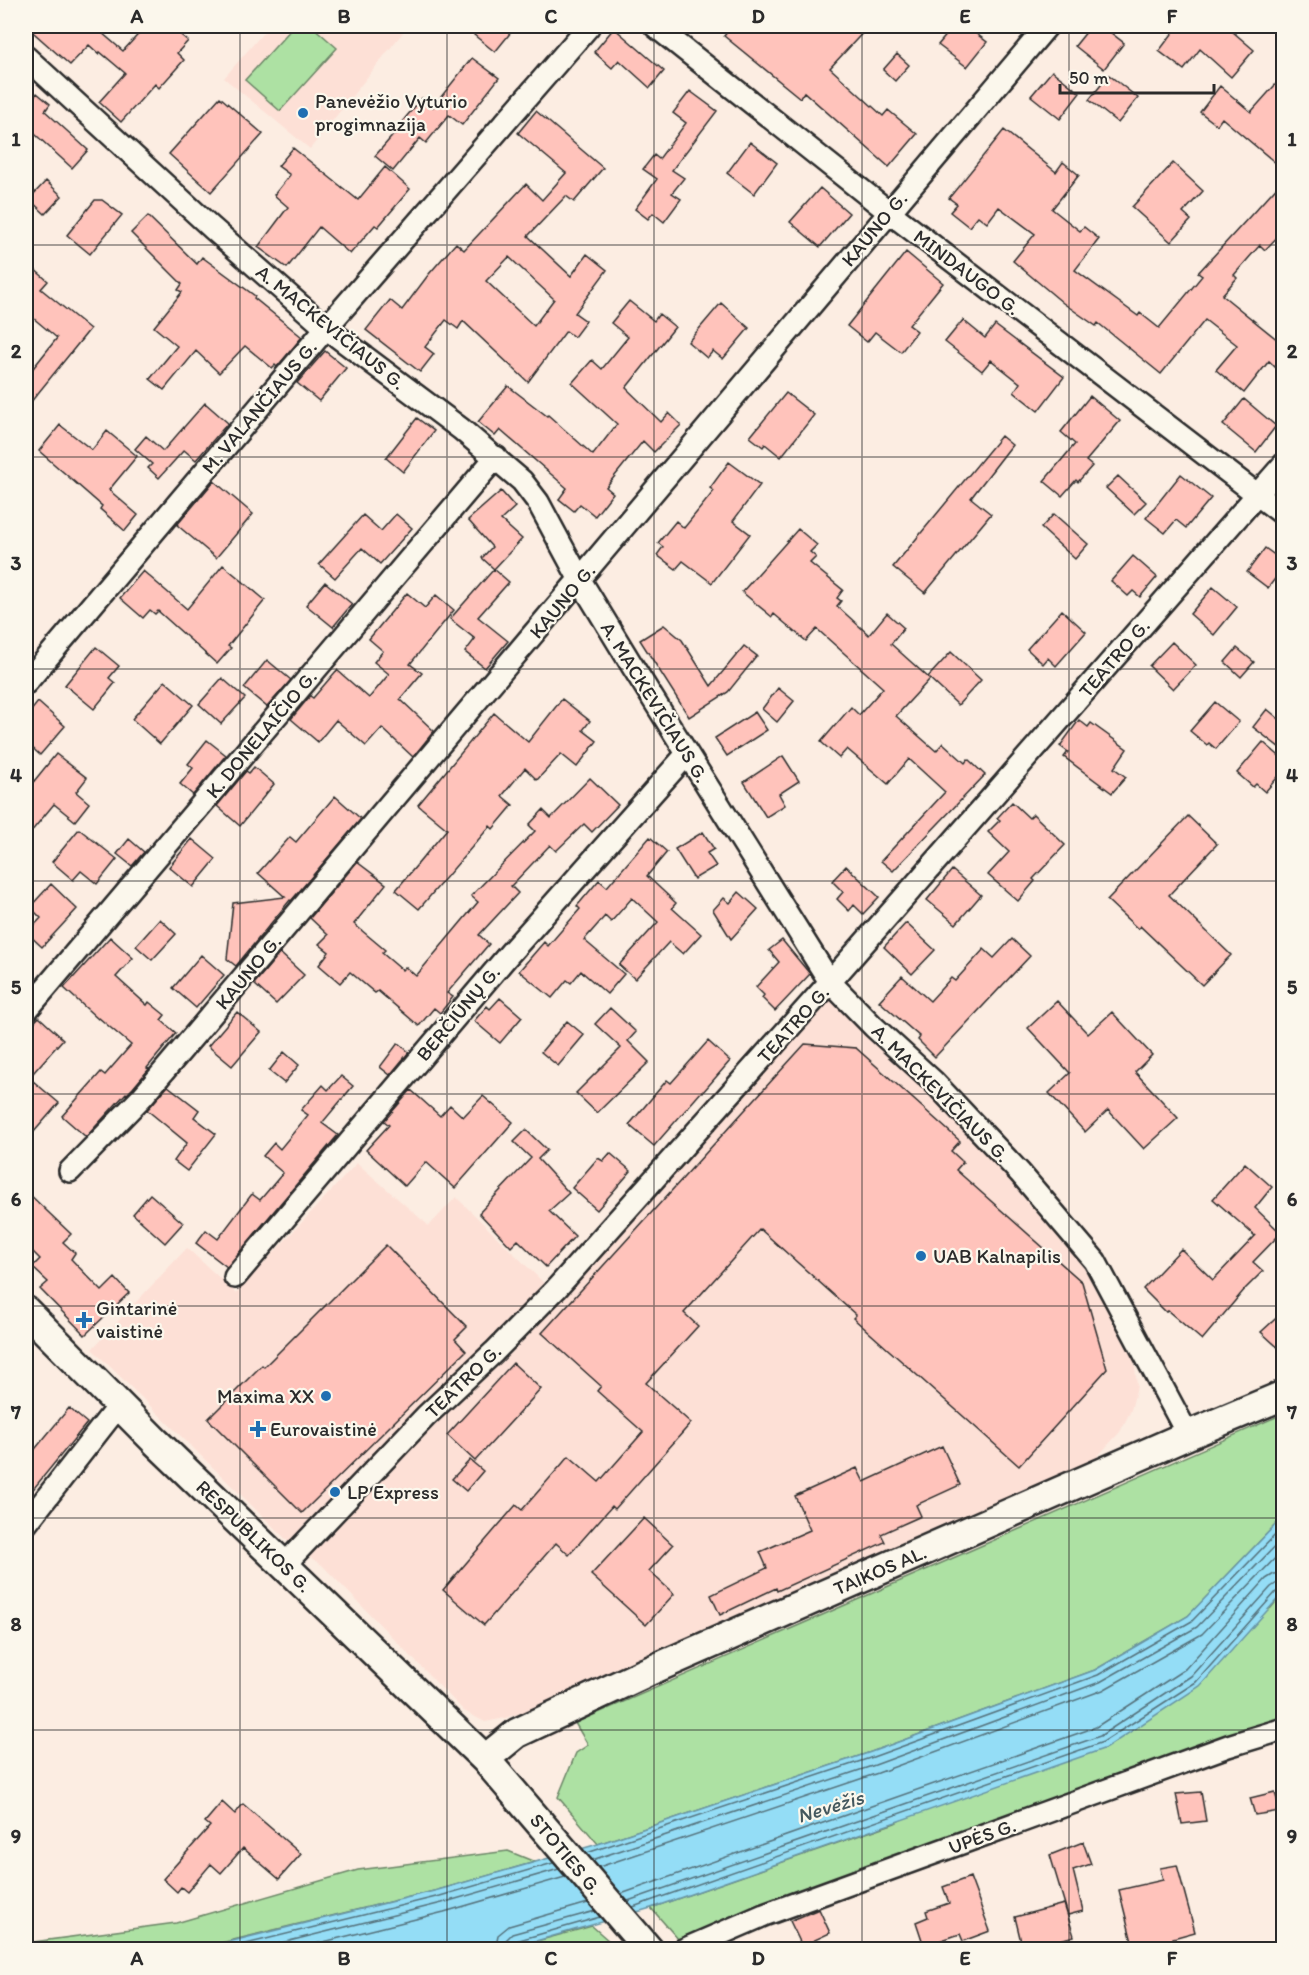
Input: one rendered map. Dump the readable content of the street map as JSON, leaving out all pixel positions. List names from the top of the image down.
{
  "streets": {
    "main road": ["RESPUBLIKOS G.", "TAIKOS AL.", "STOTIES G."],
    "street": [
      "KAUNO G.",
      "MINDAUGO G.",
      "A. MACKEVIČIAUS G.",
      "M. VALANČIAUS G.",
      "TEATRO G.",
      "K. DONELAIČIO G.",
      "BERČIŪNŲ G.",
      "UPĖS G."
    ]
  },
  "crossings": [
    ["KAUNO G.", "MINDAUGO G."],
    ["KAUNO G.", "A. MACKEVIČIAUS G."],
    ["MINDAUGO G.", "TEATRO G."],
    ["A. MACKEVIČIAUS G.", "M. VALANČIAUS G."],
    ["A. MACKEVIČIAUS G.", "TEATRO G."],
    ["A. MACKEVIČIAUS G.", "K. DONELAIČIO G."],
    ["A. MACKEVIČIAUS G.", "BERČIŪNŲ G."],
    ["A. MACKEVIČIAUS G.", "TAIKOS AL."],
    ["TEATRO G.", "RESPUBLIKOS G."],
    ["RESPUBLIKOS G.", "TAIKOS AL."],
    ["RESPUBLIKOS G.", "STOTIES G."],
    ["TAIKOS AL.", "STOTIES G."]
  ],
  "water": ["Nevėžis"],
  "places": {
    "other": [
      "Panevėžio Vyturio progimnazija",
      "UAB Kalnapilis",
      "Maxima XX",
      "LP Express"
    ],
    "health": ["Gintarinė vaistinė", "Eurovaistinė"]
  },
  "scale_bar": "50 m",
  "grid": {
    "columns": [
      "A",
      "B",
      "C",
      "D",
      "E",
      "F"
    ],
    "rows": [
      "1",
      "2",
      "3",
      "4",
      "5",
      "6",
      "7",
      "8",
      "9"
    ]
  }
}
